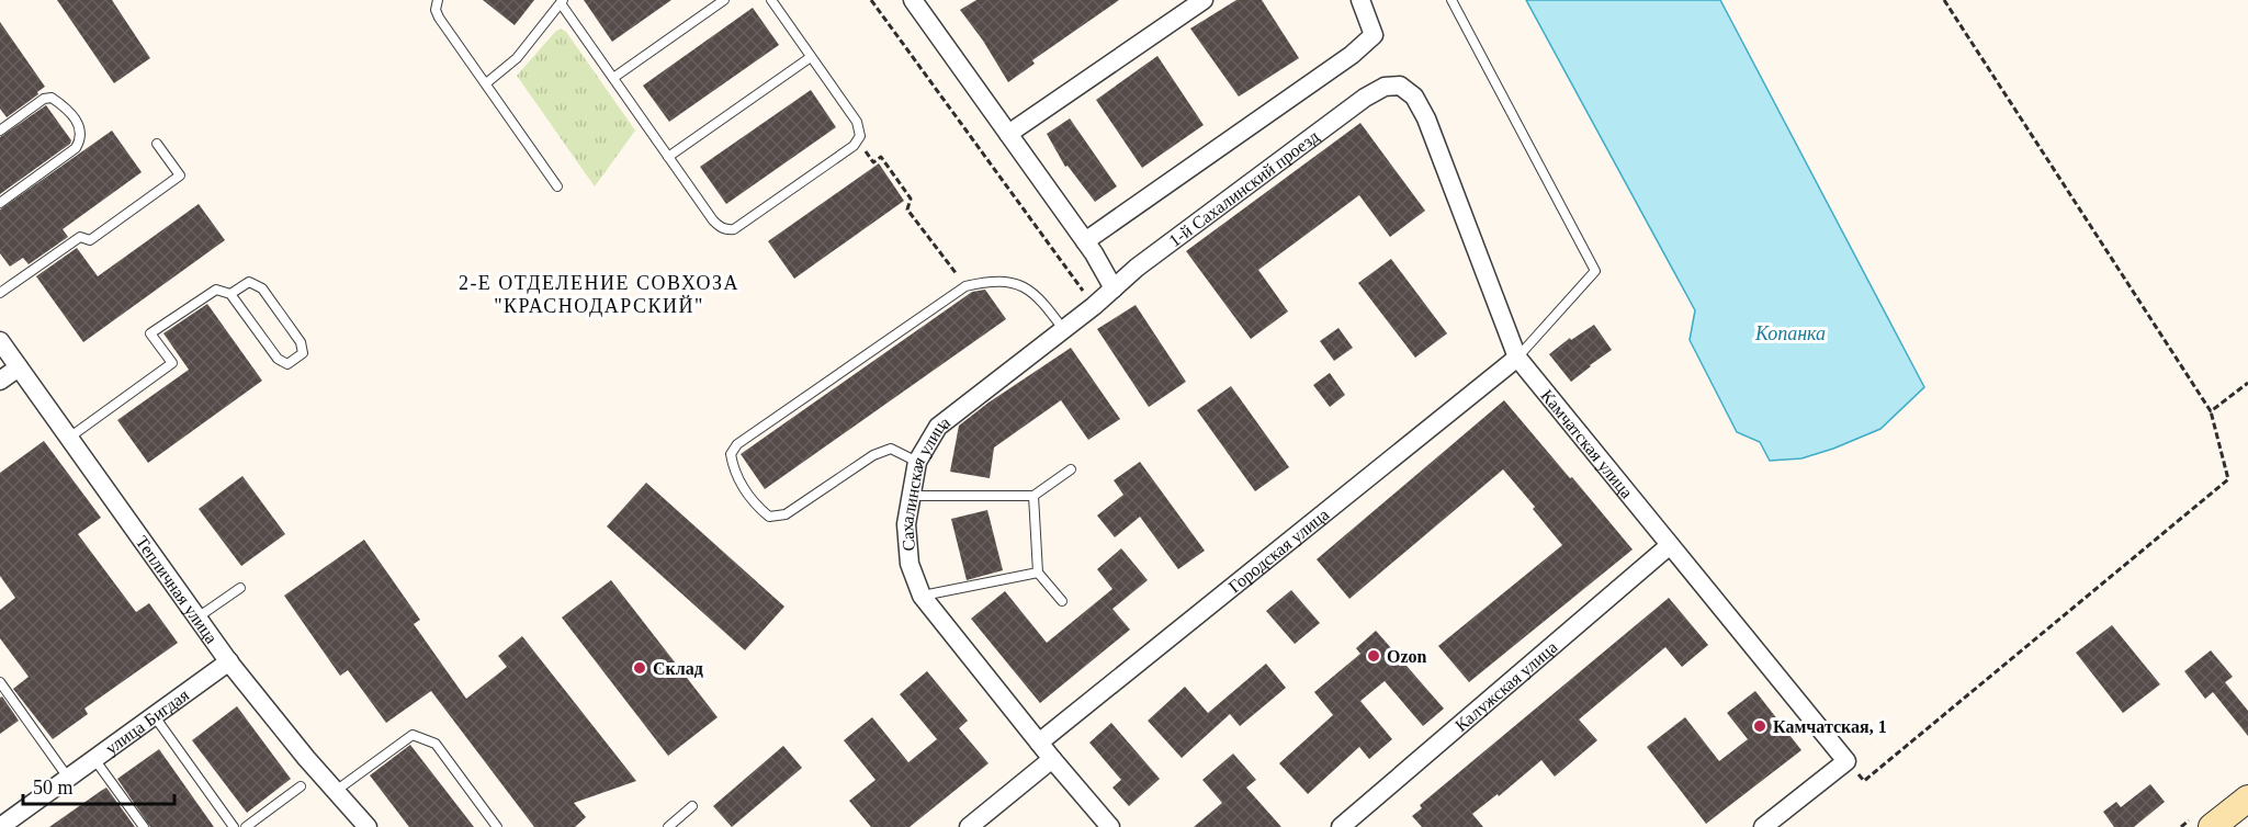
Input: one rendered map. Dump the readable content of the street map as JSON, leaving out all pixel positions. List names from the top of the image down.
{
  "streets": {
    "street": [
      "1-й Сахалинский проезд",
      "Камчатская улица",
      "Сахалинская улица",
      "Городская улица",
      "Тепличная улица",
      "Калужская улица",
      "улица Бигдая"
    ]
  },
  "crossings": [
    ["1-й Сахалинский проезд", "Камчатская улица"],
    ["1-й Сахалинский проезд", "Сахалинская улица"],
    ["Камчатская улица", "Городская улица"],
    ["Камчатская улица", "Калужская улица"],
    ["Сахалинская улица", "Городская улица"],
    ["Тепличная улица", "улица Бигдая"]
  ],
  "districts": ["2-Е ОТДЕЛЕНИЕ СОВХОЗА \"КРАСНОДАРСКИЙ\""],
  "water": ["Копанка"],
  "places": ["Ozon", "Склад", "Камчатская, 1"],
  "scale_bar": "50 m"
}
